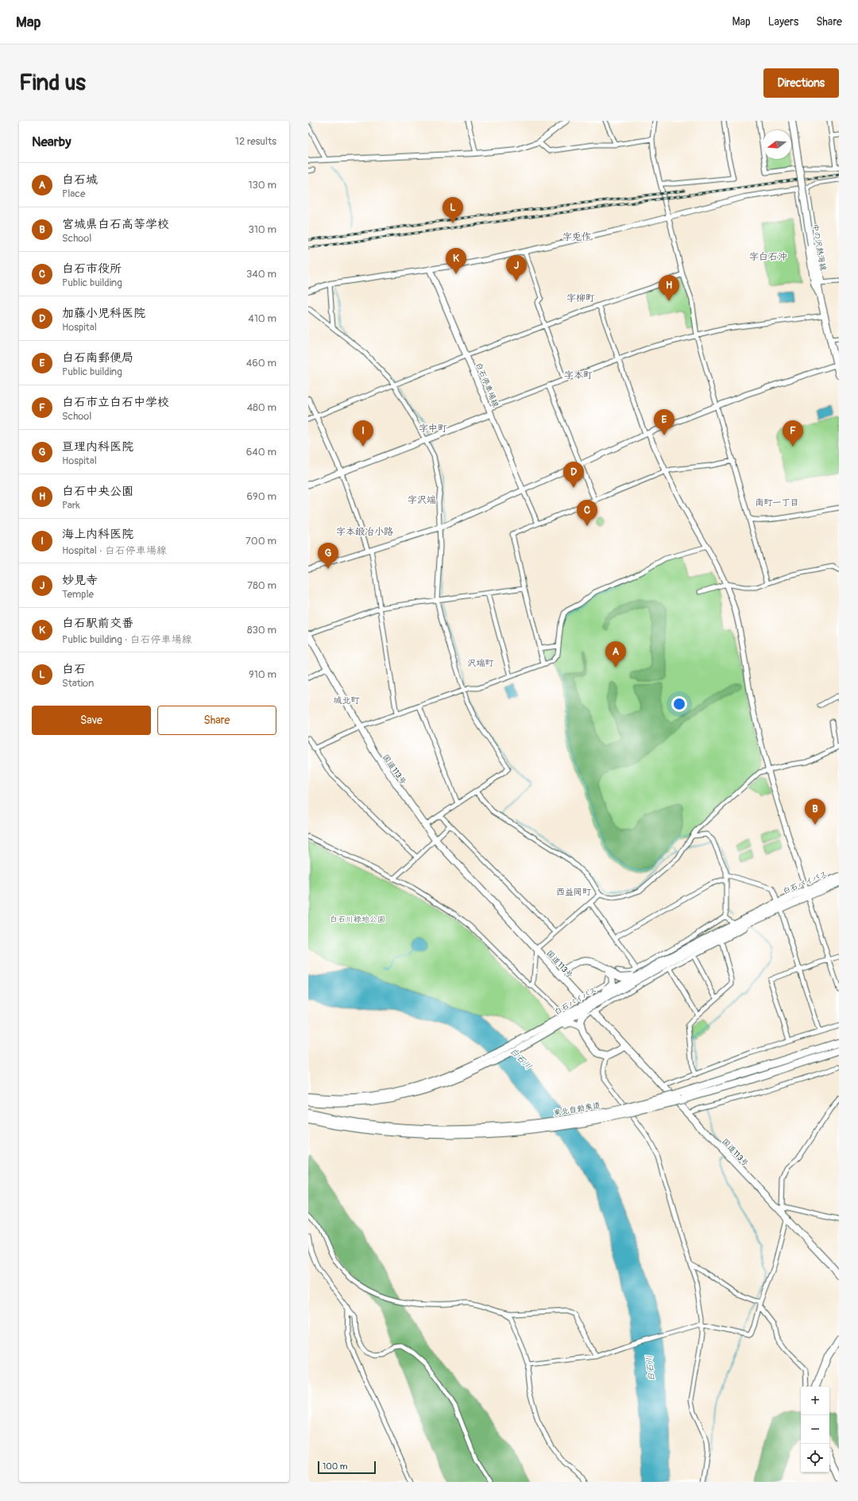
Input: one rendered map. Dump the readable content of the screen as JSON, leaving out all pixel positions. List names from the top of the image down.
{
  "streets": {
    "highway": ["東北自動車道"],
    "main road": [
      "中の沢熱海線",
      "白石停車場線",
      "国道113号",
      "白石バイパス"
    ]
  },
  "crossings": [
    ["国道113号", "白石バイパス"]
  ],
  "districts": [
    "字兎作",
    "字白石沖",
    "字柳町",
    "字本町",
    "字中町",
    "字沢端",
    "南町一丁目",
    "字本鍛冶小路",
    "沢端町",
    "城北町",
    "西益岡町"
  ],
  "water": ["白石川"],
  "parks": ["白石川緑地公園"],
  "scale_bar": "100 m",
  "north": "left",
  "page": {
    "header": "Map",
    "nav": ["Map", "Layers", "Share"],
    "buttons": [
      "Directions",
      ["Save", "Share"]
    ],
    "title": "Find us",
    "heading": ["Nearby", "12 results"],
    "list": [
      {
        "mark": "A",
        "name": "白石城",
        "note": "Place",
        "value": "130 m"
      },
      {
        "mark": "B",
        "name": "宮城県白石高等学校",
        "note": "School",
        "value": "310 m"
      },
      {
        "mark": "C",
        "name": "白石市役所",
        "note": "Public building",
        "value": "340 m"
      },
      {
        "mark": "D",
        "name": "加藤小児科医院",
        "note": "Hospital",
        "value": "410 m"
      },
      {
        "mark": "E",
        "name": "白石南郵便局",
        "note": "Public building",
        "value": "460 m"
      },
      {
        "mark": "F",
        "name": "白石市立白石中学校",
        "note": "School",
        "value": "480 m"
      },
      {
        "mark": "G",
        "name": "亘理内科医院",
        "note": "Hospital",
        "value": "640 m"
      },
      {
        "mark": "H",
        "name": "白石中央公園",
        "note": "Park",
        "value": "690 m"
      },
      {
        "mark": "I",
        "name": "海上内科医院",
        "note": "Hospital · 白石停車場線",
        "value": "700 m"
      },
      {
        "mark": "J",
        "name": "妙見寺",
        "note": "Temple",
        "value": "780 m"
      },
      {
        "mark": "K",
        "name": "白石駅前交番",
        "note": "Public building · 白石停車場線",
        "value": "830 m"
      },
      {
        "mark": "L",
        "name": "白石",
        "note": "Station",
        "value": "910 m"
      }
    ],
    "pins": [
      "L",
      "K",
      "J",
      "H",
      "E",
      "F",
      "I",
      "D",
      "C",
      "G",
      "A",
      "B"
    ],
    "map_buttons": ["+", "−"],
    "scale": "100 m"
  }
}
